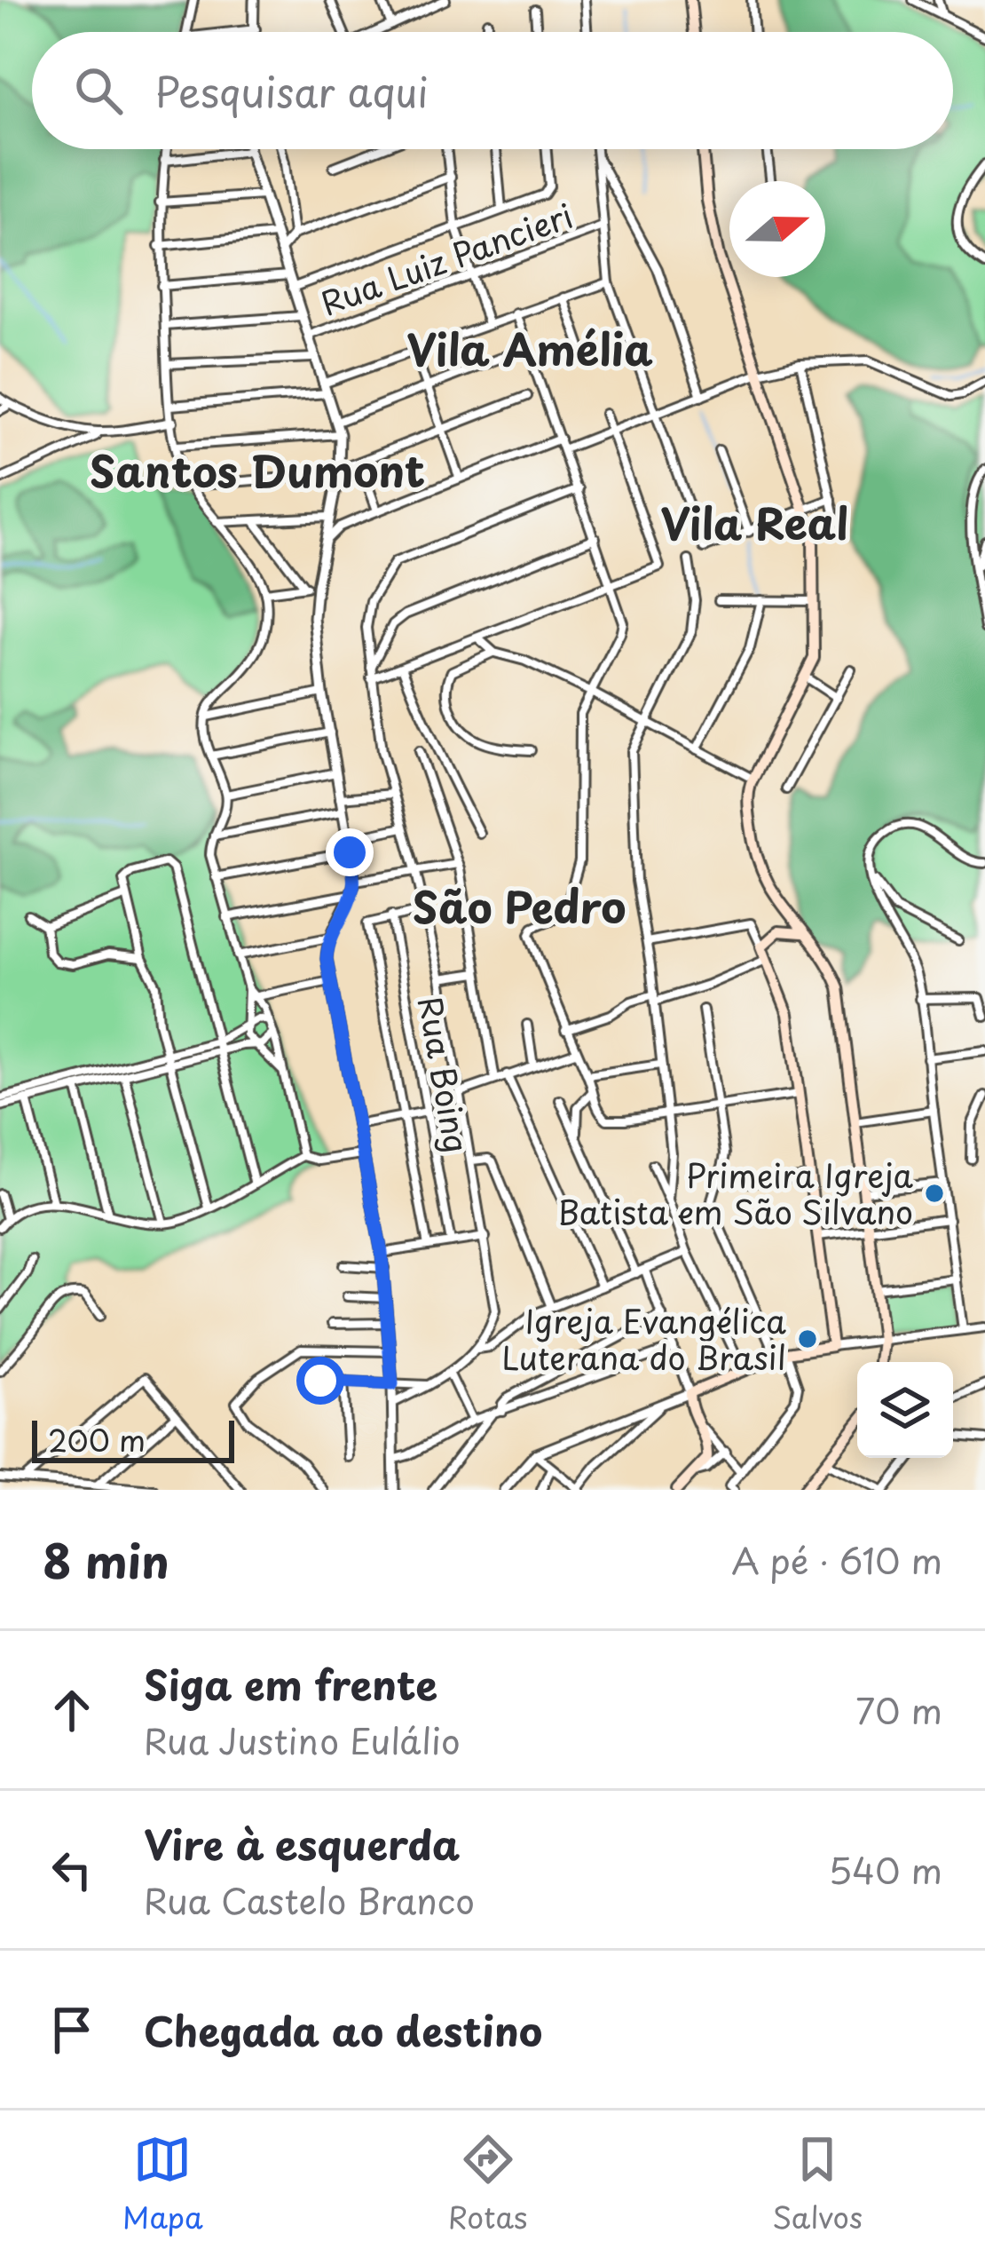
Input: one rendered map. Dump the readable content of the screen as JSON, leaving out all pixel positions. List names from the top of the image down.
{
  "streets": {
    "street": ["Rua Luiz Pancieri", "Rua Boing"]
  },
  "districts": [
    "Vila Amélia",
    "Santos Dumont",
    "Vila Real",
    "São Pedro"
  ],
  "places": ["Primeira Igreja Batista em São Silvano", "Igreja Evangélica Luterana do Brasil"],
  "scale_bar": "200 m",
  "north": "right",
  "page": {
    "search": "Pesquisar aqui",
    "scale": "200 m",
    "heading": ["8 min", "A pé · 610 m"],
    "list": [
      ["Siga em frente", "Rua Justino Eulálio", "70 m"],
      ["Vire à esquerda", "Rua Castelo Branco", "540 m"],
      "Chegada ao destino"
    ],
    "nav": ["Mapa", "Rotas", "Salvos"]
  }
}
